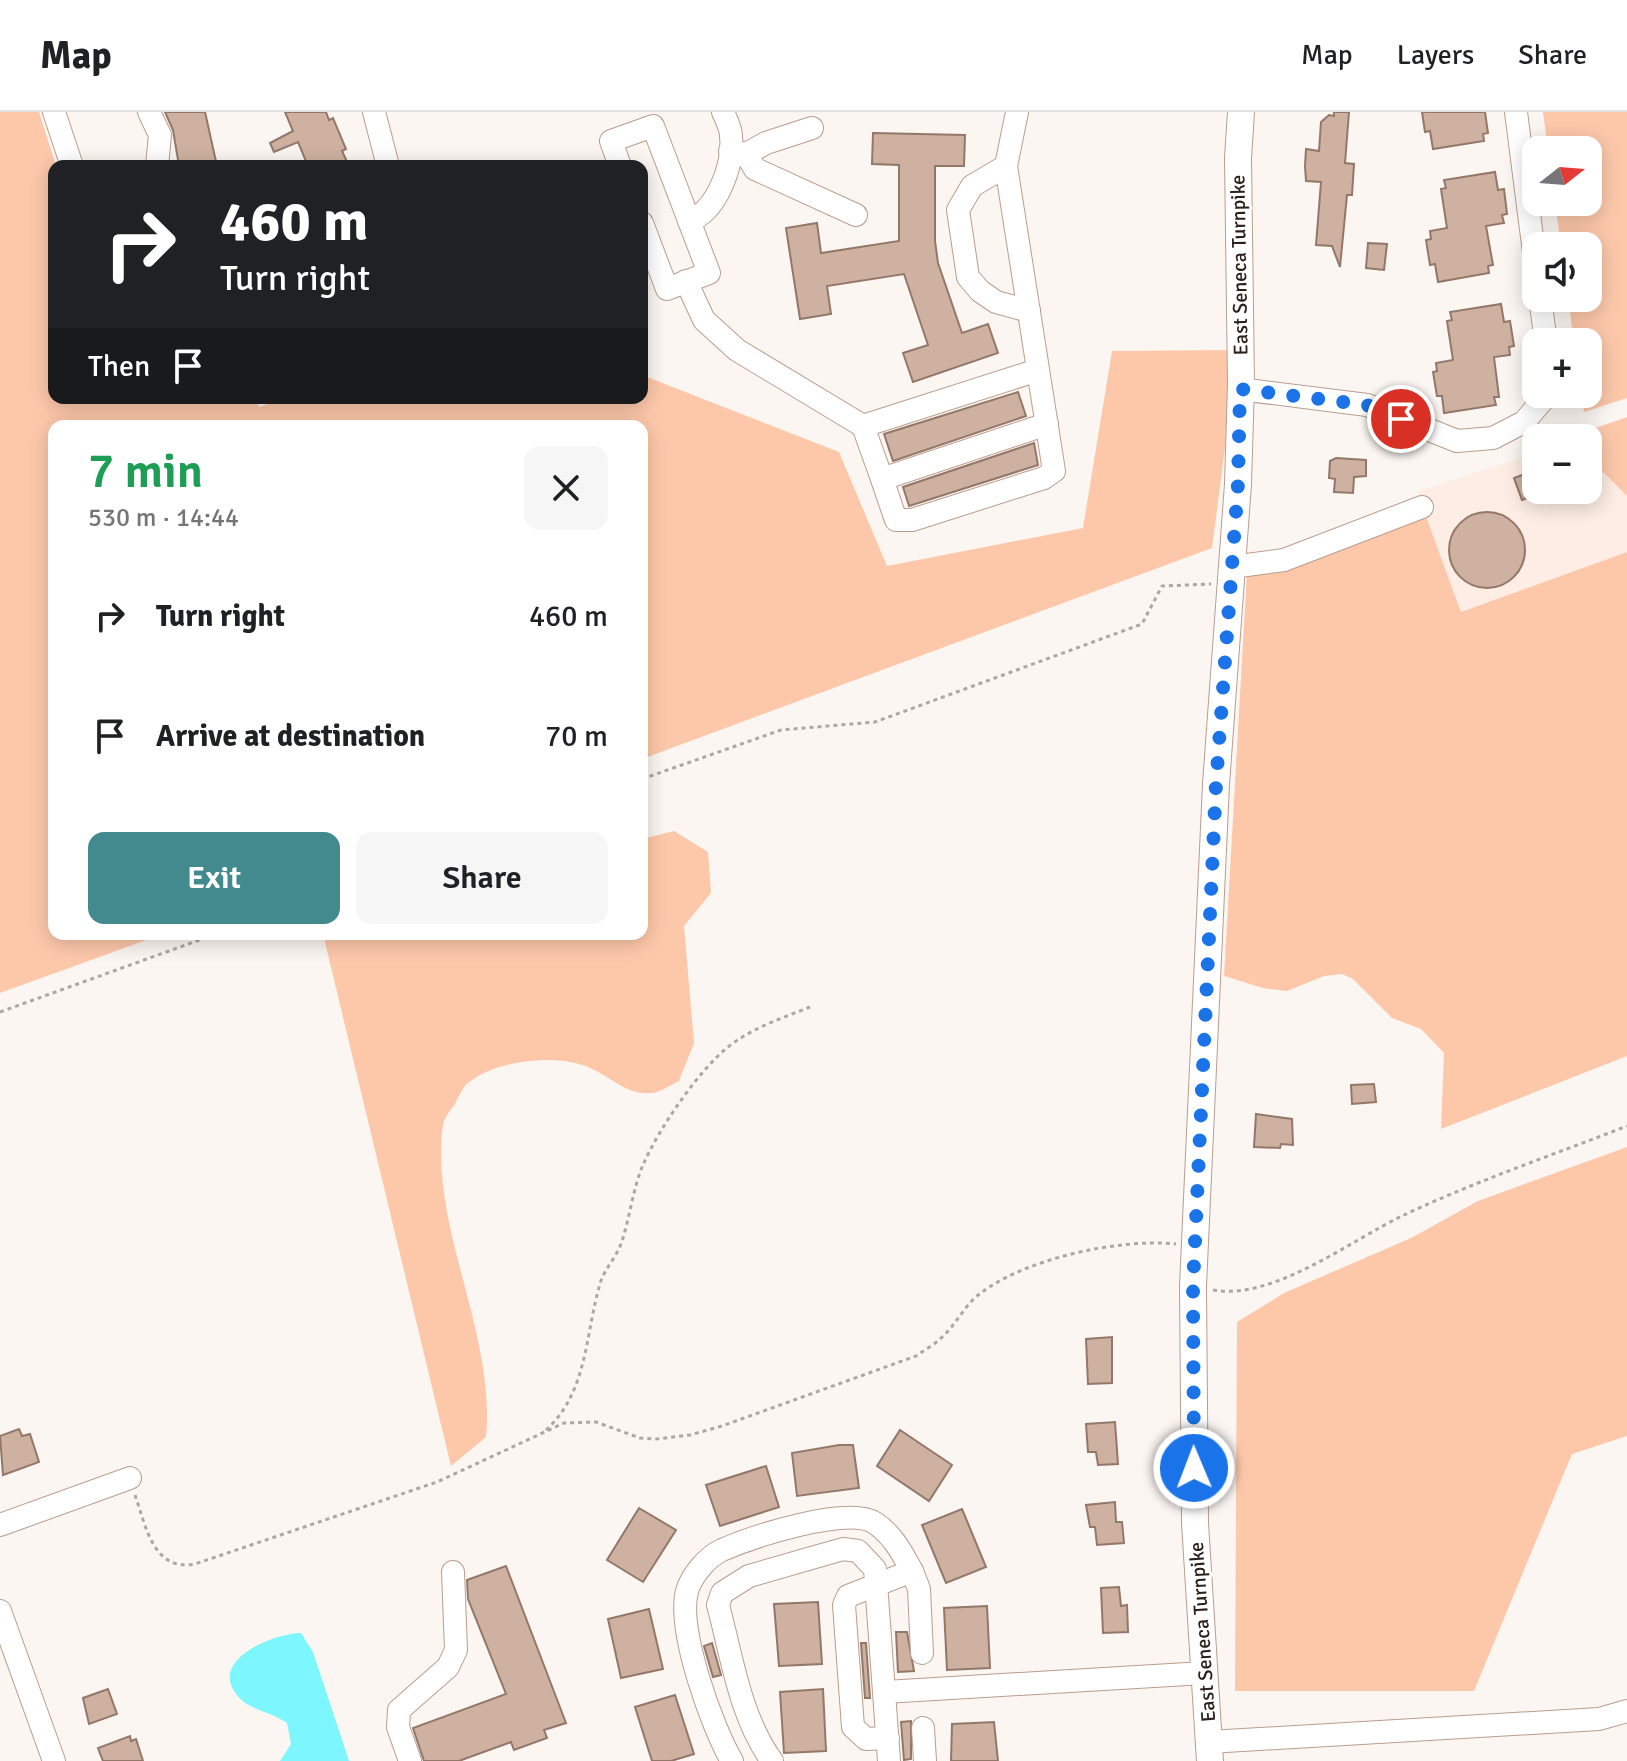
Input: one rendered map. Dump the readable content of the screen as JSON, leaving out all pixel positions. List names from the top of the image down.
{
  "streets": {
    "main road": ["East Seneca Turnpike"]
  },
  "north": "right",
  "page": {
    "header": "Map",
    "nav": ["Map", "Layers", "Share"],
    "map_buttons": ["+", "−"],
    "turn": ["460 m", "Turn right"],
    "then": "Then",
    "heading": ["7 min", "530 m · 14:44"],
    "list": [
      {
        "name": "Turn right",
        "value": "460 m"
      },
      {
        "name": "Arrive at destination",
        "value": "70 m"
      }
    ],
    "buttons": ["Exit", "Share"]
  }
}
